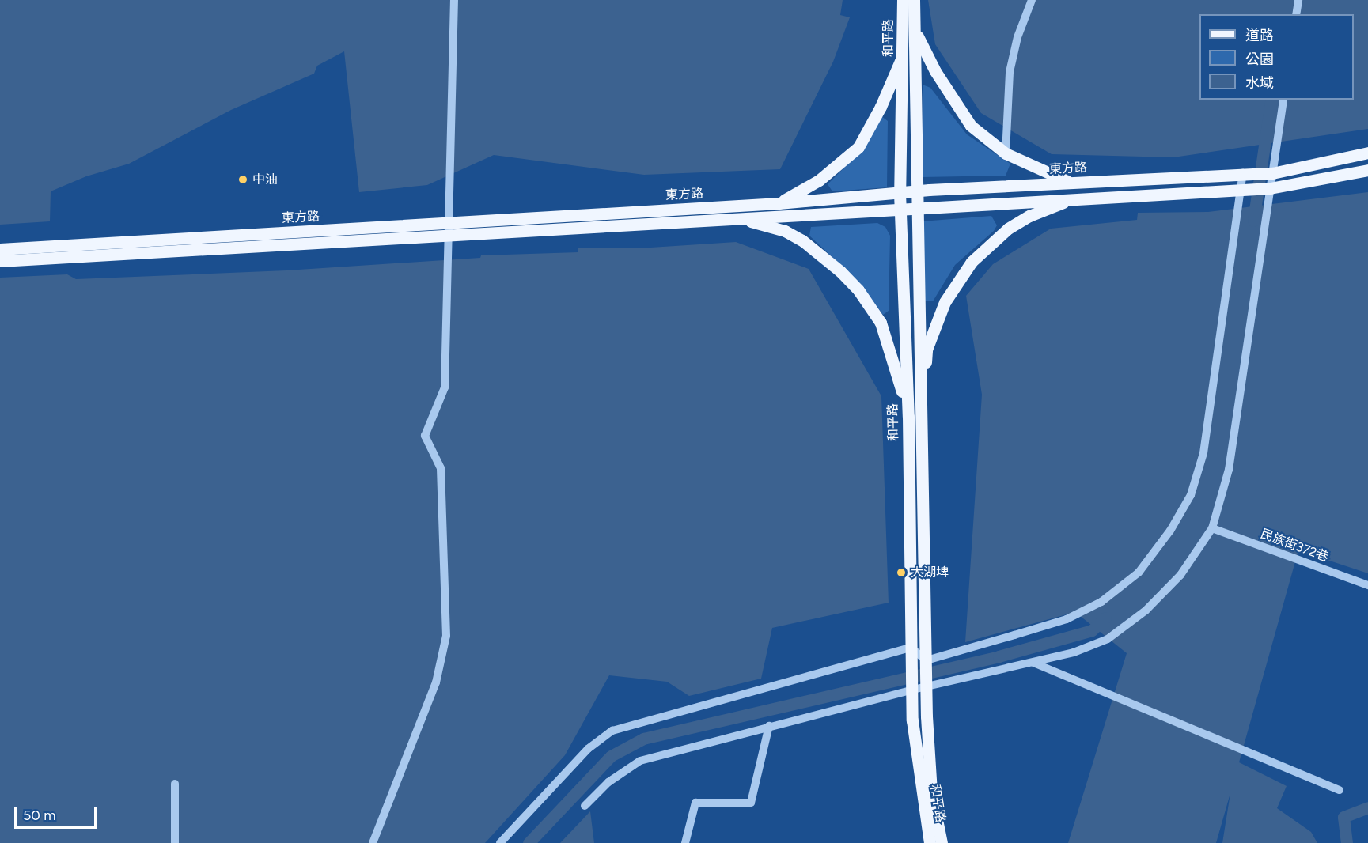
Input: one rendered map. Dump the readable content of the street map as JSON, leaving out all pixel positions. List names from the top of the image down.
{
  "streets": {
    "main road": ["和平路", "東方路"],
    "lane": ["民族街372巷"]
  },
  "crossings": [
    ["和平路", "東方路"]
  ],
  "places": ["中油", "大湖埤"],
  "legend": ["道路", "公園", "水域"],
  "scale_bar": "50 m"
}
